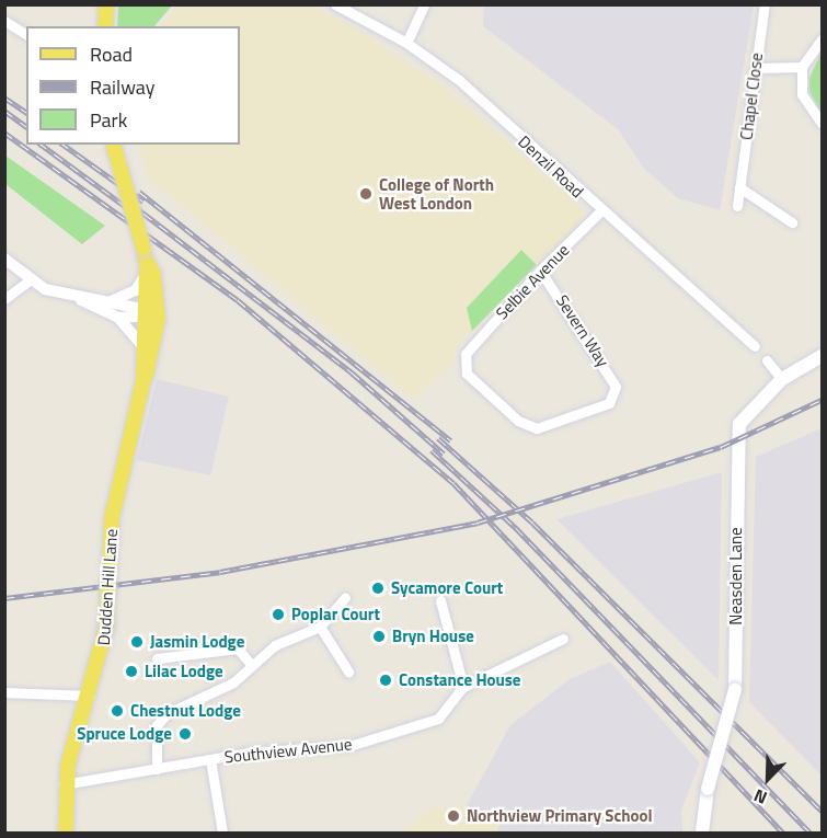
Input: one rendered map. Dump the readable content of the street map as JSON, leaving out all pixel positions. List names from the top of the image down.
{
  "streets": {
    "main road": ["Neasden Lane", "Dudden Hill Lane"],
    "street": [
      "Chapel Close",
      "Denzil Road",
      "Selbie Avenue",
      "Severn Way",
      "Southview Avenue"
    ]
  },
  "crossings": [
    ["Denzil Road", "Selbie Avenue"],
    ["Selbie Avenue", "Severn Way"],
    ["Dudden Hill Lane", "Southview Avenue"]
  ],
  "places": [
    "College of North West London",
    "Sycamore Court",
    "Poplar Court",
    "Bryn House",
    "Jasmin Lodge",
    "Lilac Lodge",
    "Constance House",
    "Chestnut Lodge",
    "Spruce Lodge",
    "Northview Primary School"
  ],
  "legend": ["Road", "Railway", "Park"],
  "north": "bottom left"
}
